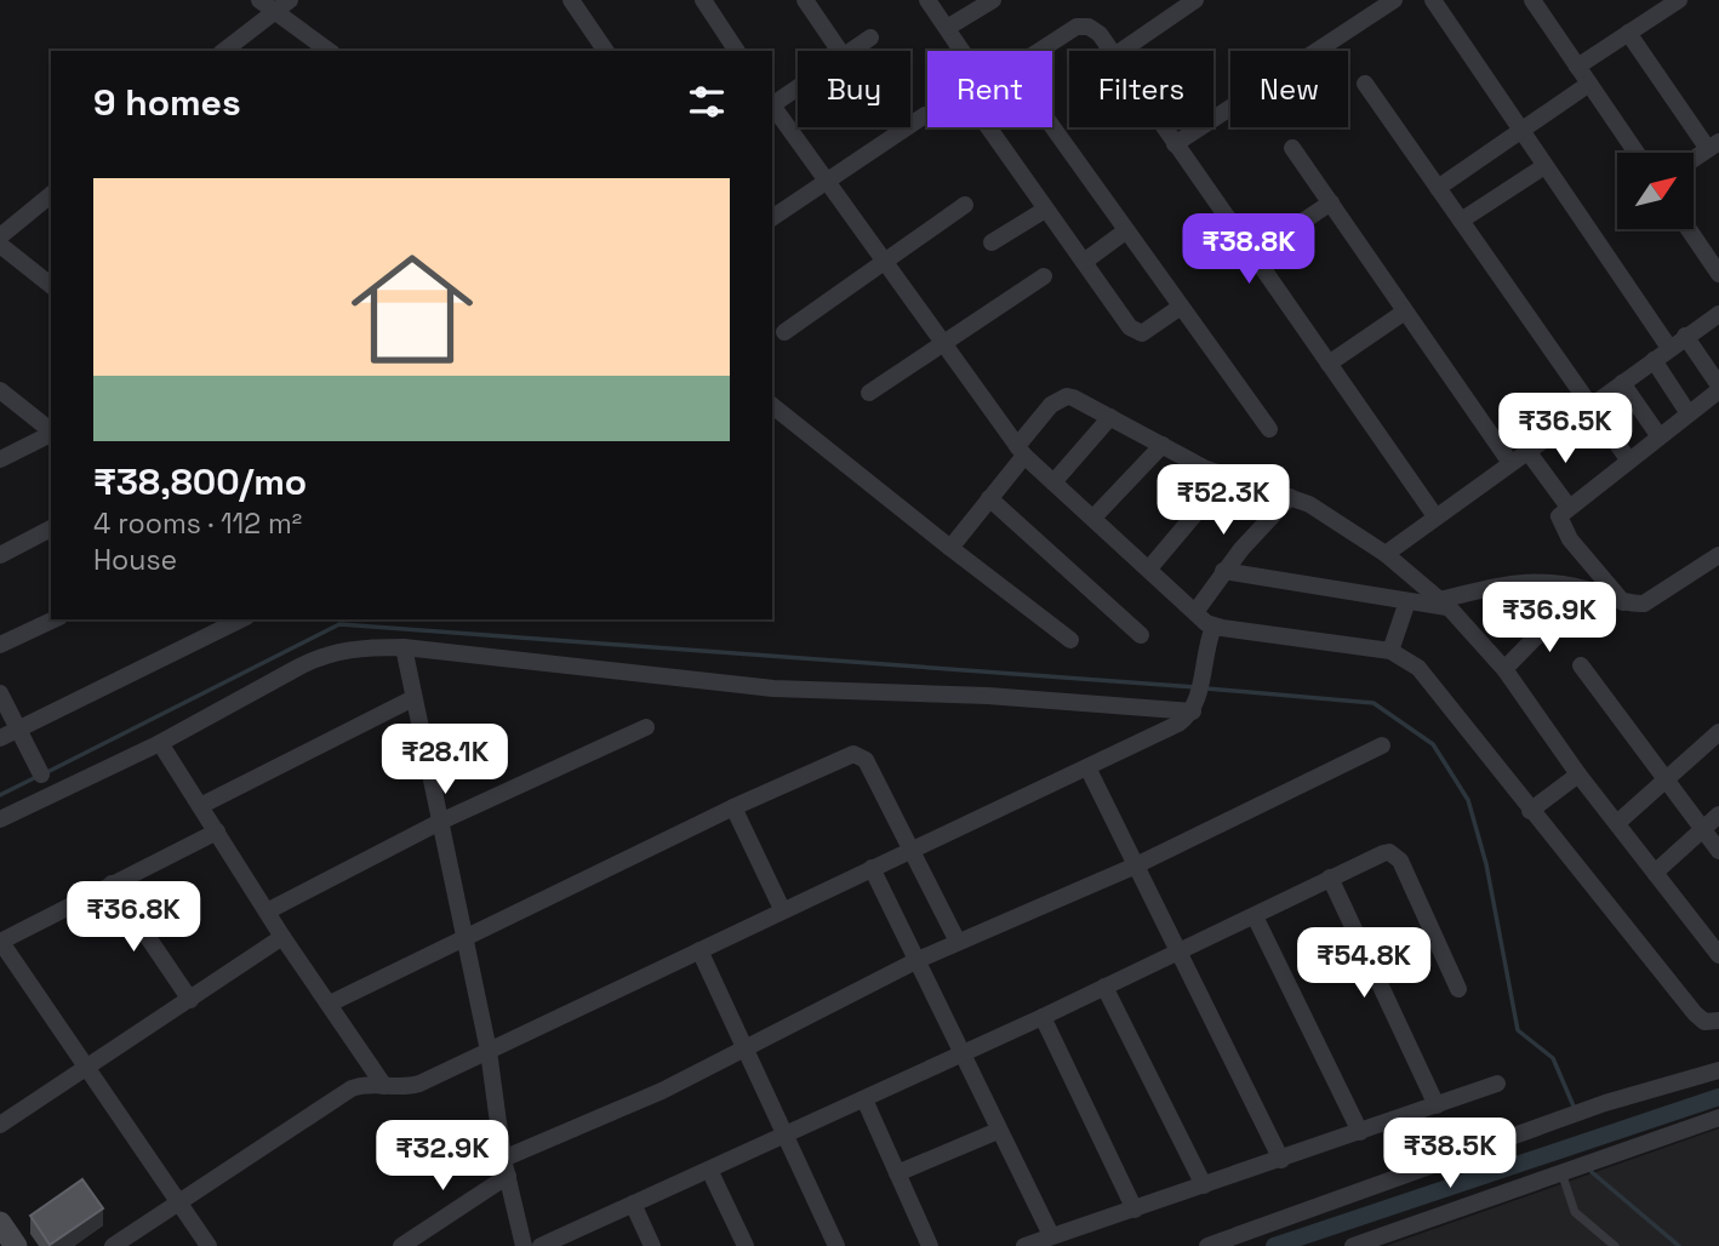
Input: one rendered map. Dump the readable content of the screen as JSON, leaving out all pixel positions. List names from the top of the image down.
{
  "north": "top right",
  "page": {
    "chip": [
      "Buy",
      "Rent",
      "Filters",
      "New"
    ],
    "heading": "9 homes",
    "list": [
      {
        "name": "₹38,800/mo",
        "note": "4 rooms · 112 m² · House"
      }
    ],
    "price": [
      "₹38.8K",
      "₹36.5K",
      "₹52.3K",
      "₹36.9K",
      "₹28.1K",
      "₹36.8K",
      "₹54.8K",
      "₹38.5K",
      "₹32.9K"
    ]
  }
}
